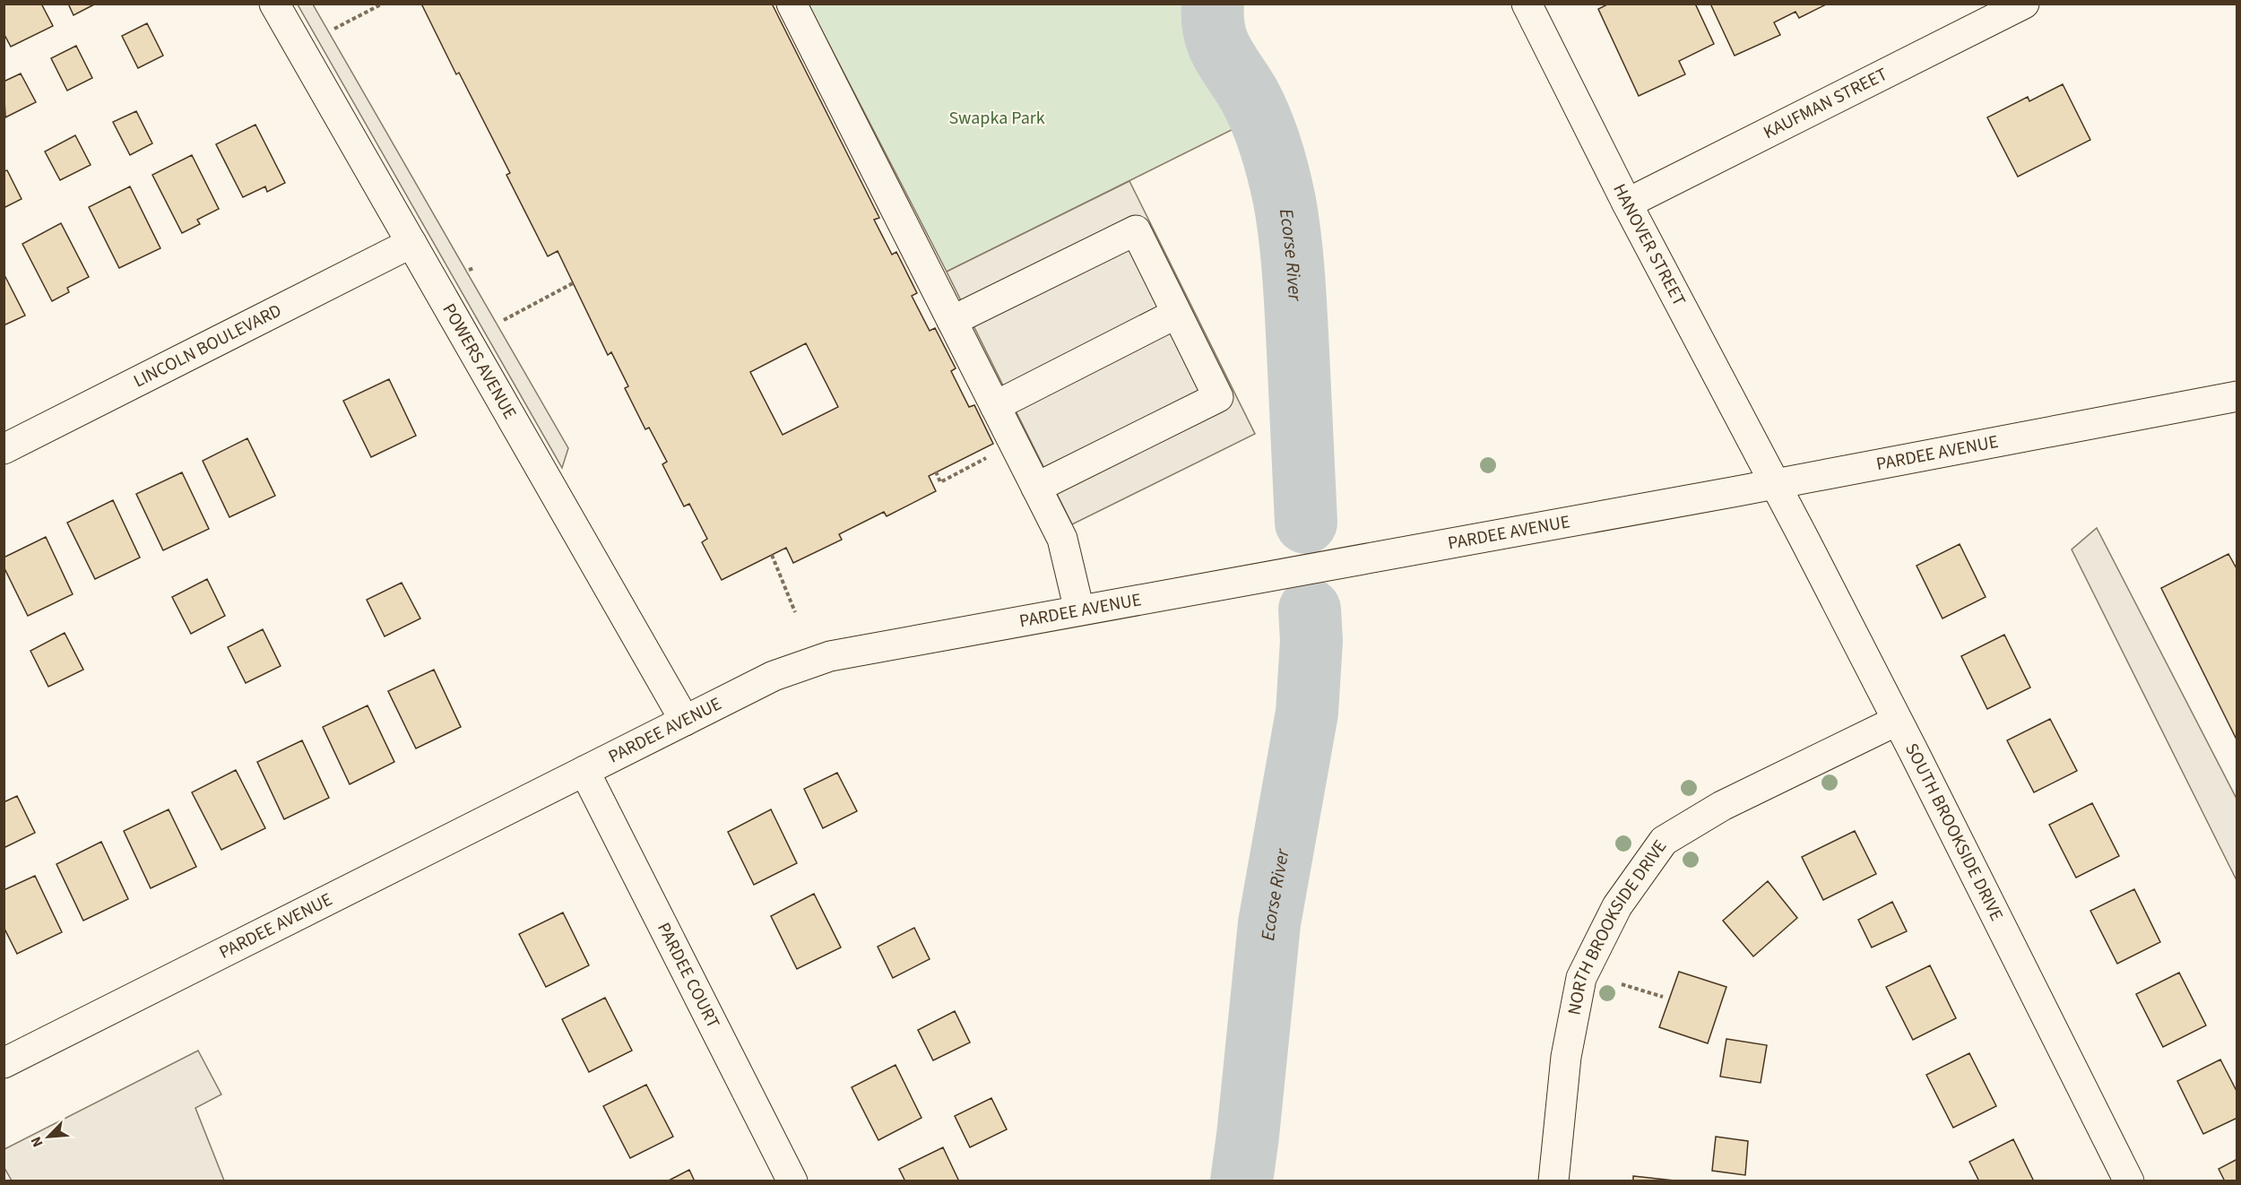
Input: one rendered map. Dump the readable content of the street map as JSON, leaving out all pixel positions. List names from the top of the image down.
{
  "streets": {
    "street": [
      "KAUFMAN STREET",
      "HANOVER STREET",
      "LINCOLN BOULEVARD",
      "POWERS AVENUE",
      "PARDEE AVENUE",
      "SOUTH BROOKSIDE DRIVE",
      "NORTH BROOKSIDE DRIVE",
      "PARDEE COURT"
    ]
  },
  "crossings": [
    ["KAUFMAN STREET", "HANOVER STREET"],
    ["HANOVER STREET", "PARDEE AVENUE"],
    ["HANOVER STREET", "SOUTH BROOKSIDE DRIVE"],
    ["LINCOLN BOULEVARD", "POWERS AVENUE"],
    ["POWERS AVENUE", "PARDEE AVENUE"],
    ["PARDEE AVENUE", "SOUTH BROOKSIDE DRIVE"],
    ["PARDEE AVENUE", "PARDEE COURT"],
    ["SOUTH BROOKSIDE DRIVE", "NORTH BROOKSIDE DRIVE"]
  ],
  "water": ["Ecorse River"],
  "parks": ["Swapka Park"],
  "north": "bottom left"
}
